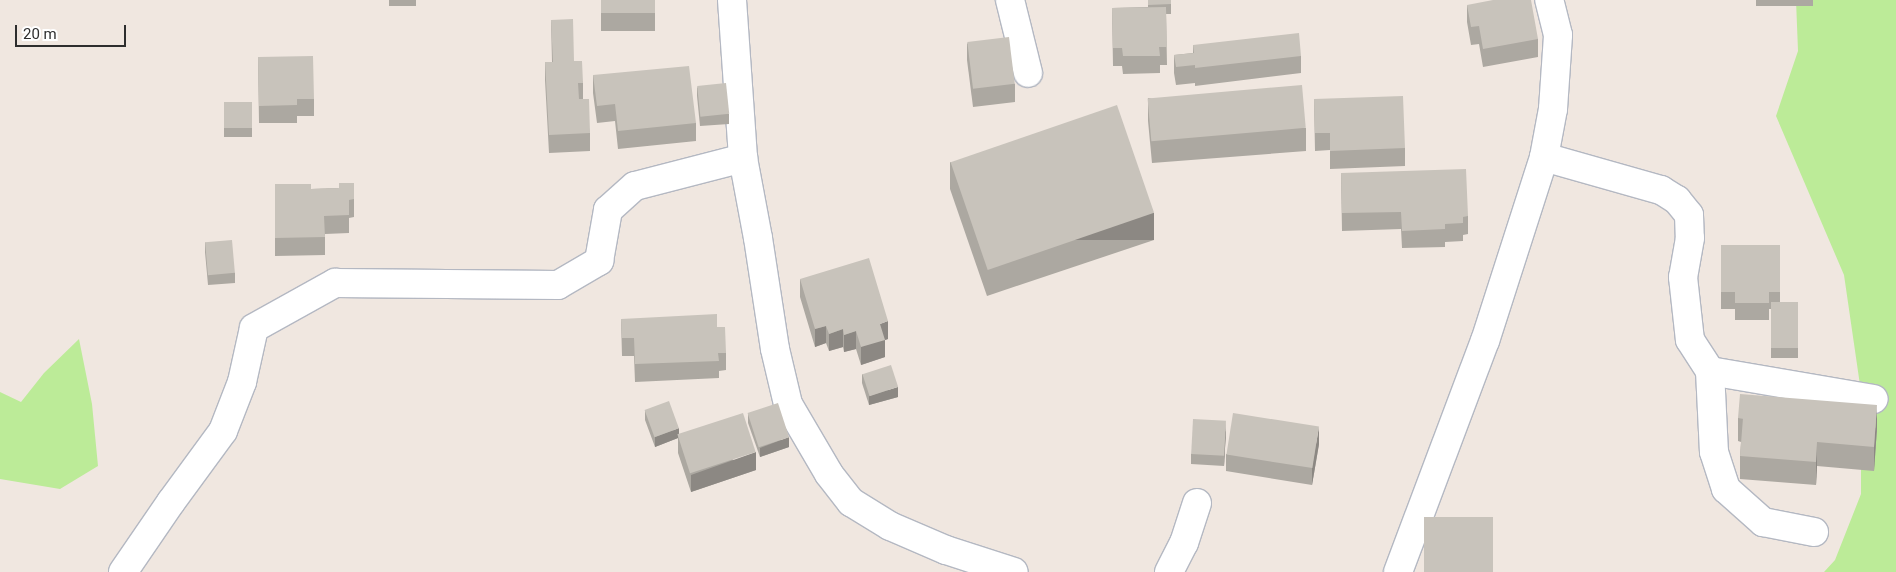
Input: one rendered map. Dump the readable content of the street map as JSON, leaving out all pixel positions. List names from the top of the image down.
{
  "scale_bar": "20 m"
}
